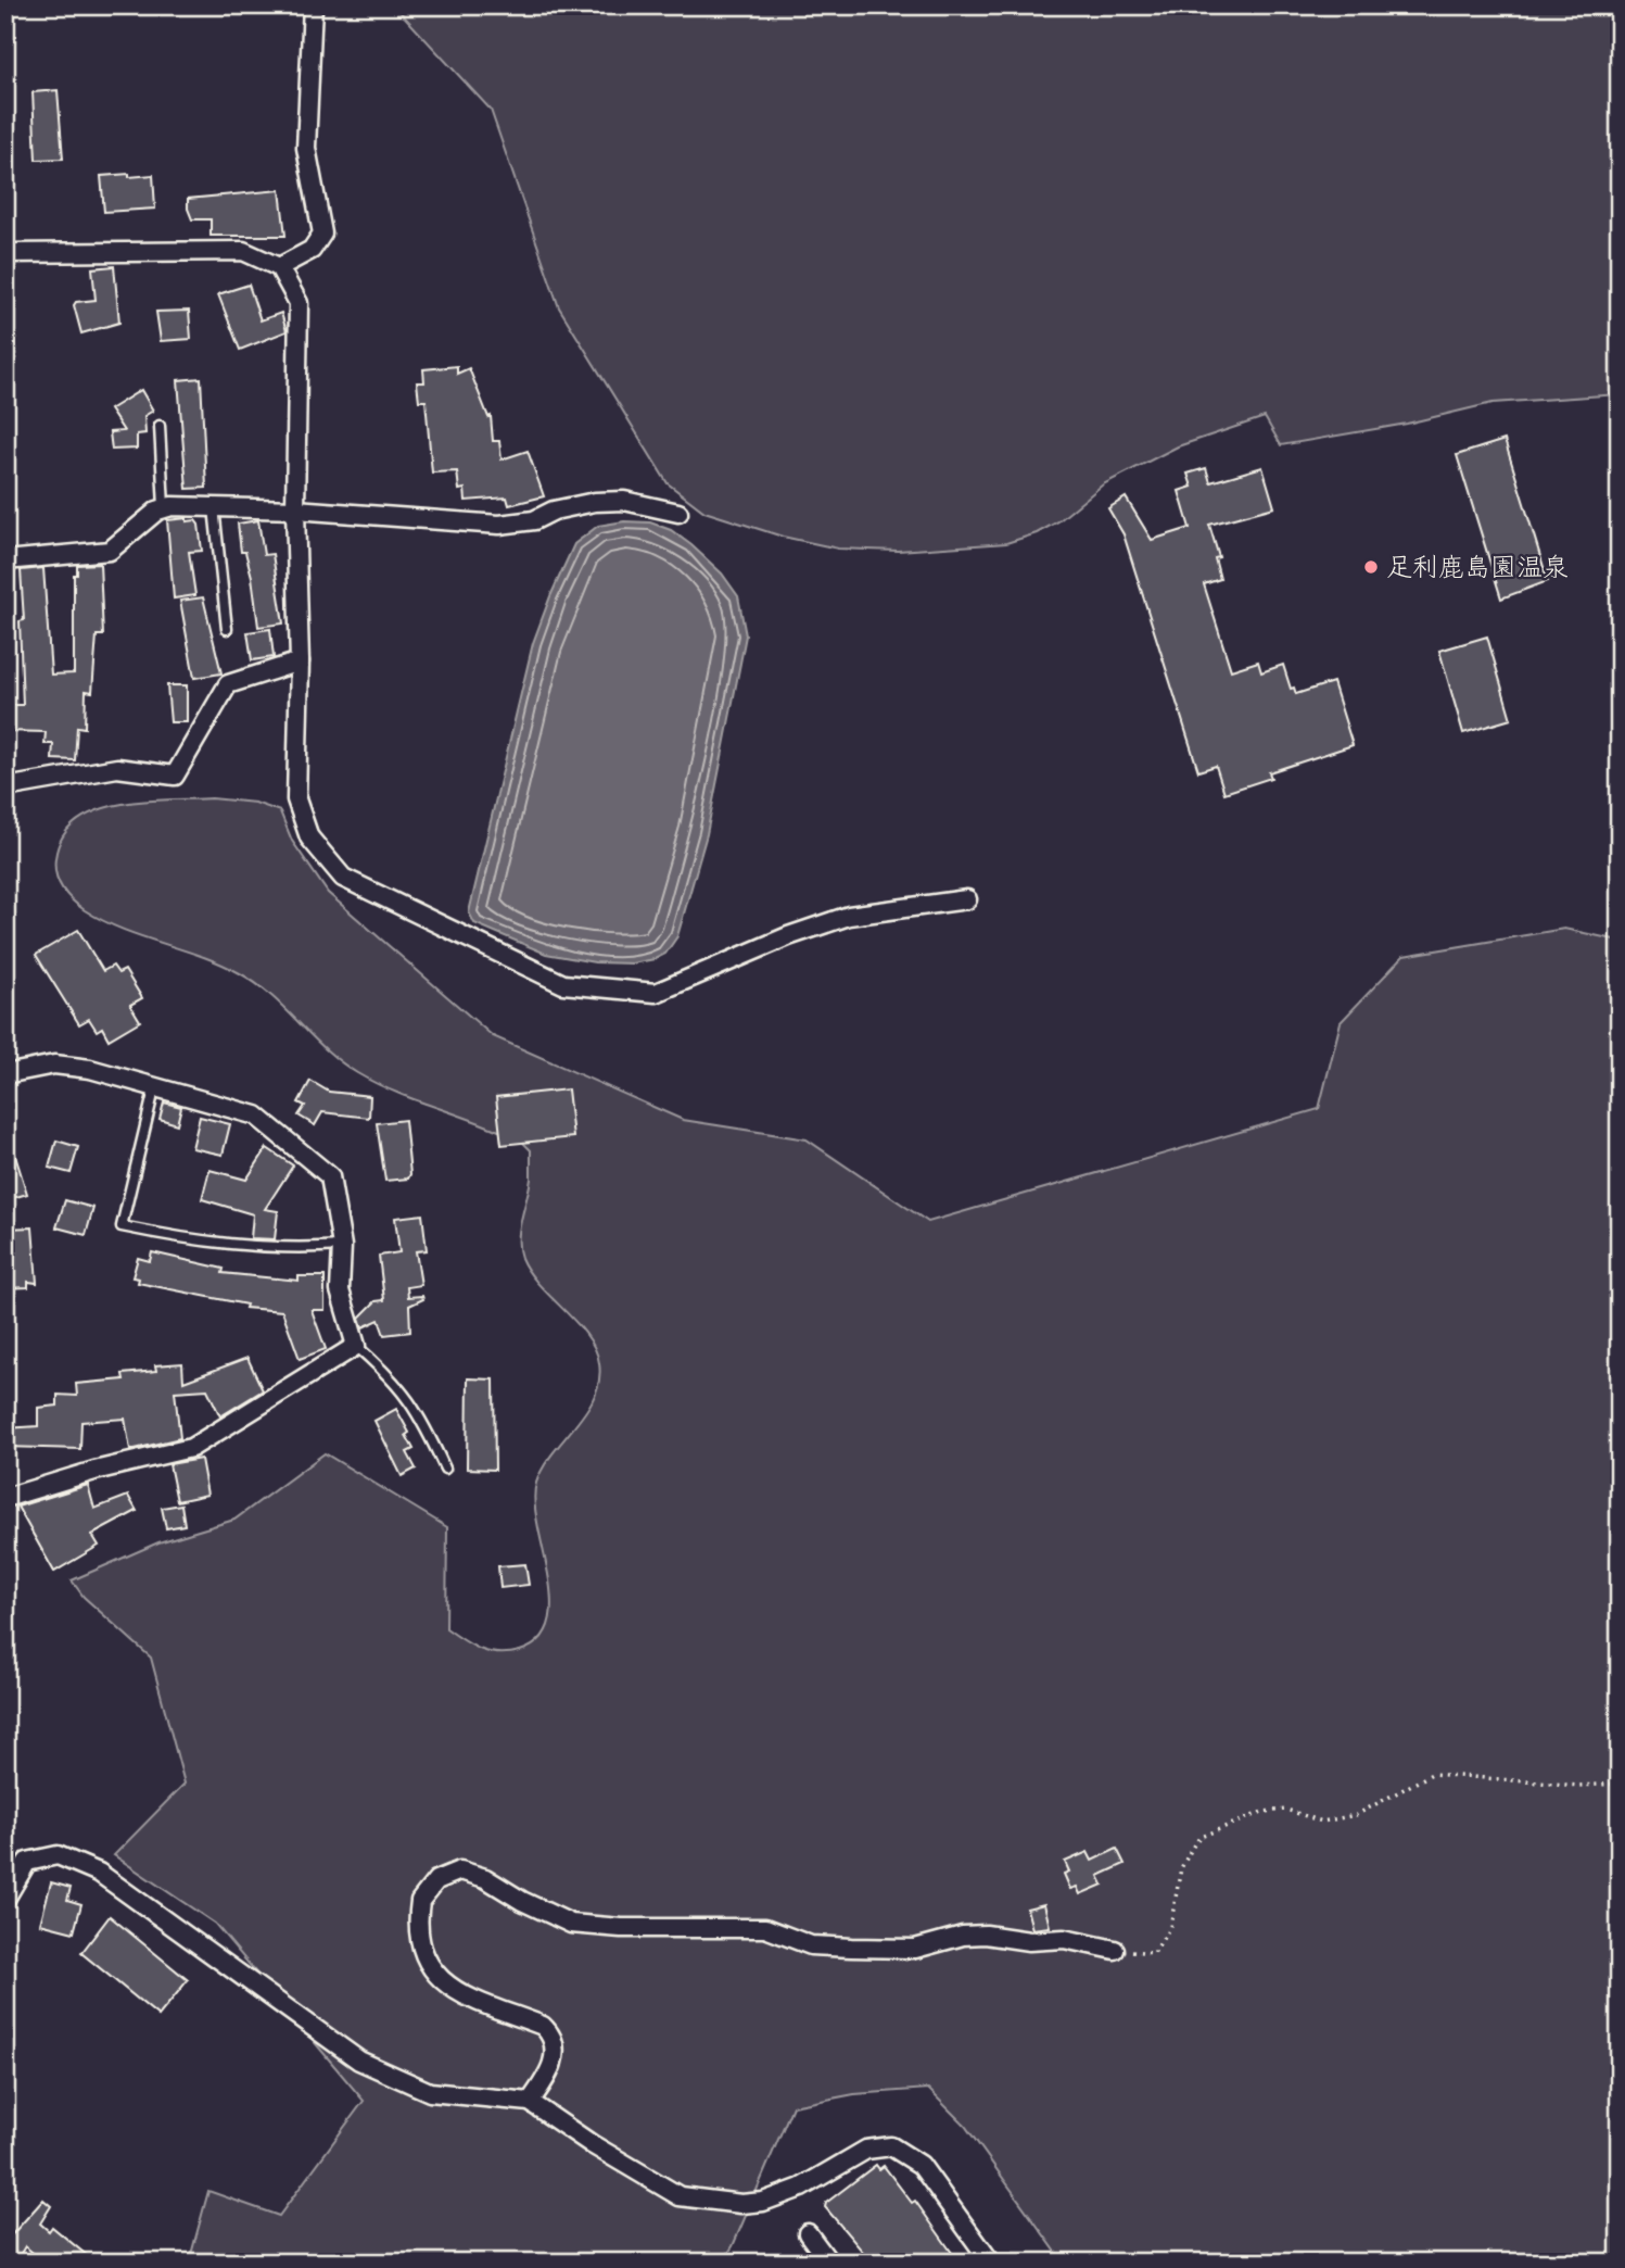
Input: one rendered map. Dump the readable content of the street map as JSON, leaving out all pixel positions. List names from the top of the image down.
{
  "places": ["足利鹿島園温泉"]
}
